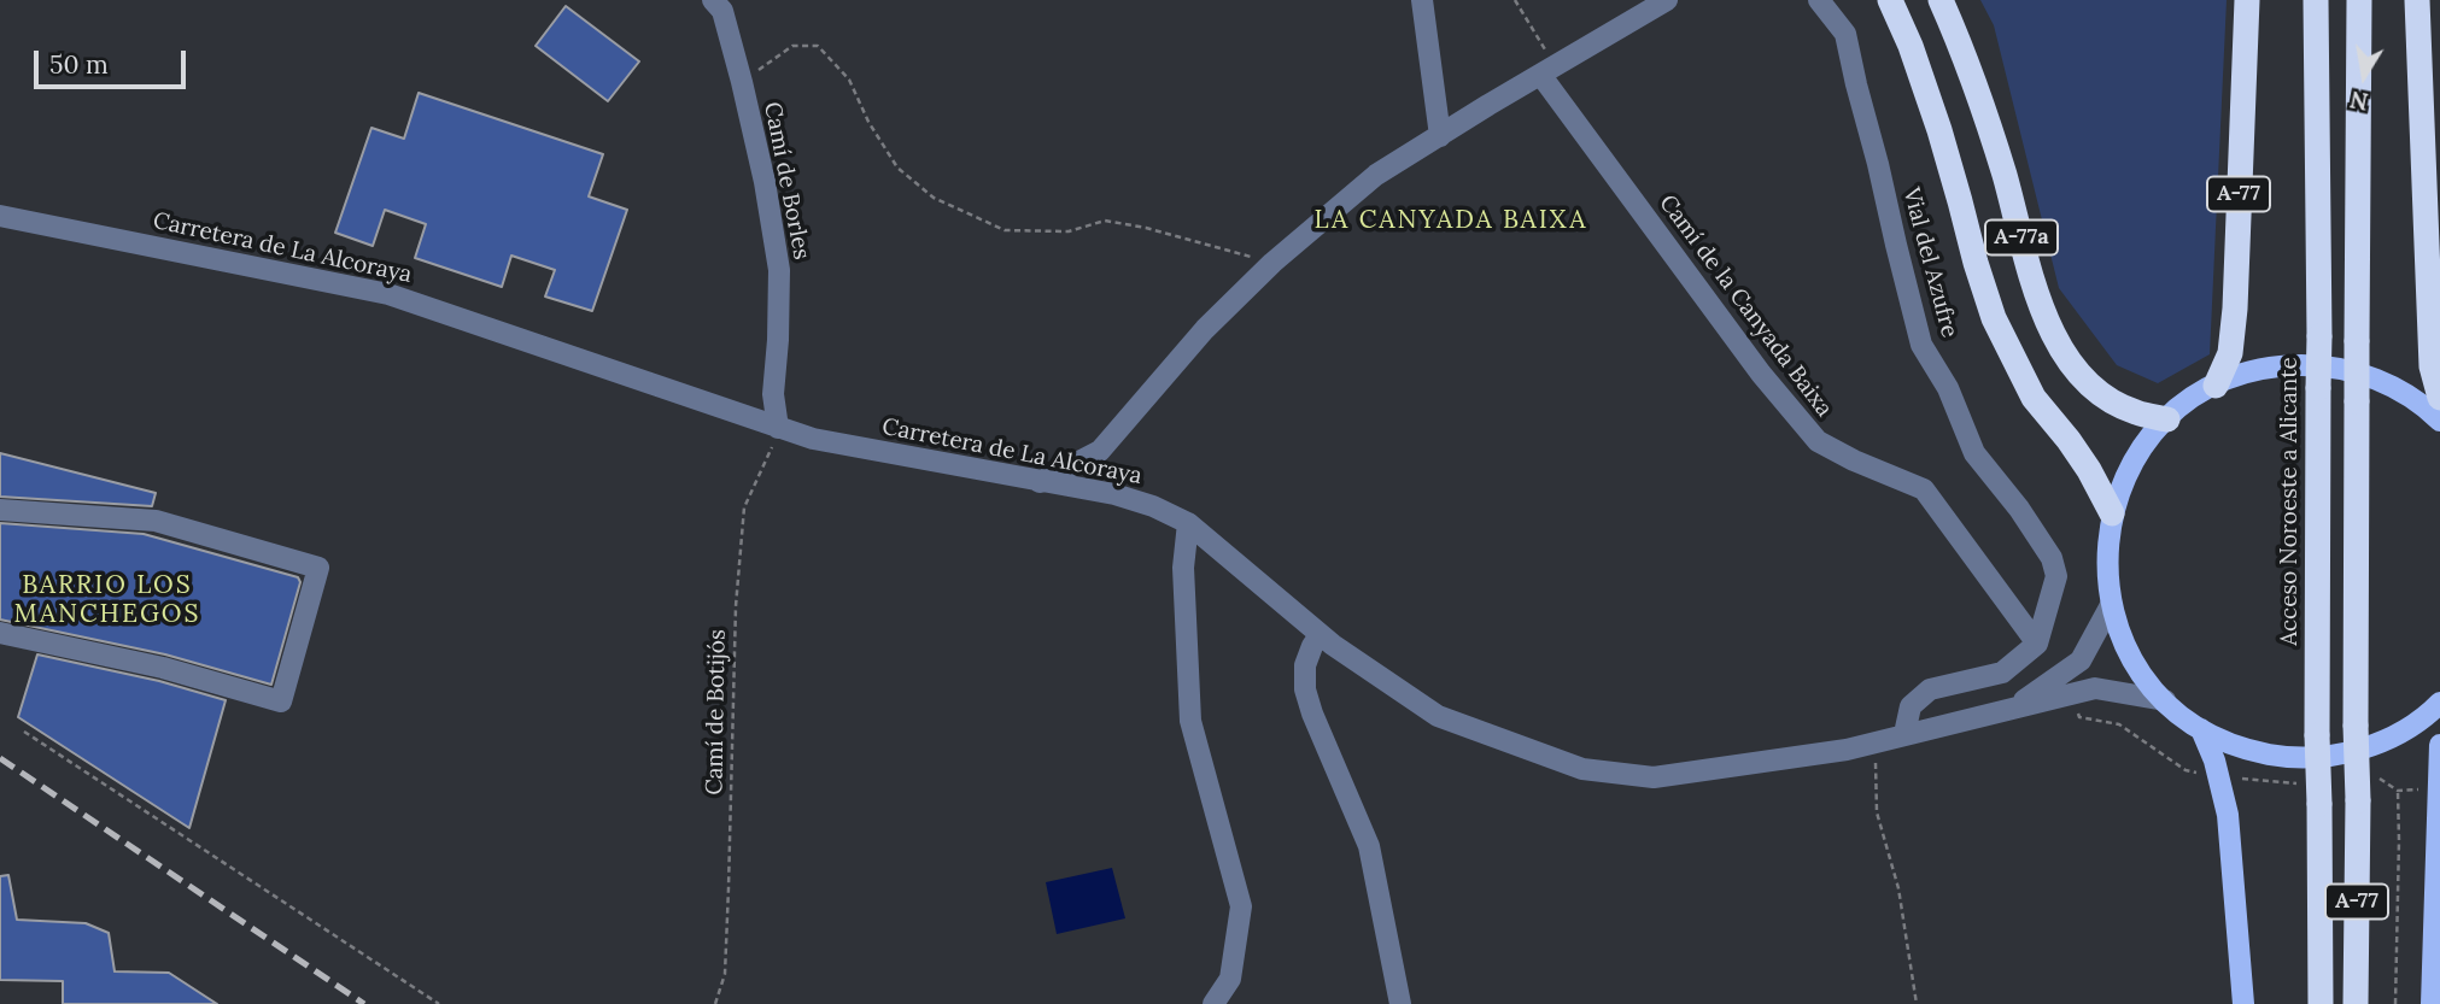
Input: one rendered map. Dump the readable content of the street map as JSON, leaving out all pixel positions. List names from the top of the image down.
{
  "streets": {
    "highway": ["A-77", "A-77a", "Acceso Noroeste a Alicante"],
    "street": [
      "Camí de Borles",
      "Carretera de La Alcoraya",
      "Vial del Azufre",
      "Camí de la Canyada Baixa"
    ],
    "path": ["Camí de Botijós"]
  },
  "crossings": [
    ["Camí de Borles", "Carretera de La Alcoraya"],
    ["Camí de Borles", "Camí de Botijós"],
    ["Carretera de La Alcoraya", "Camí de Botijós"],
    ["Vial del Azufre", "Camí de la Canyada Baixa"]
  ],
  "districts": ["LA CANYADA BAIXA", "BARRIO LOS MANCHEGOS"],
  "scale_bar": "50 m",
  "north": "bottom"
}
